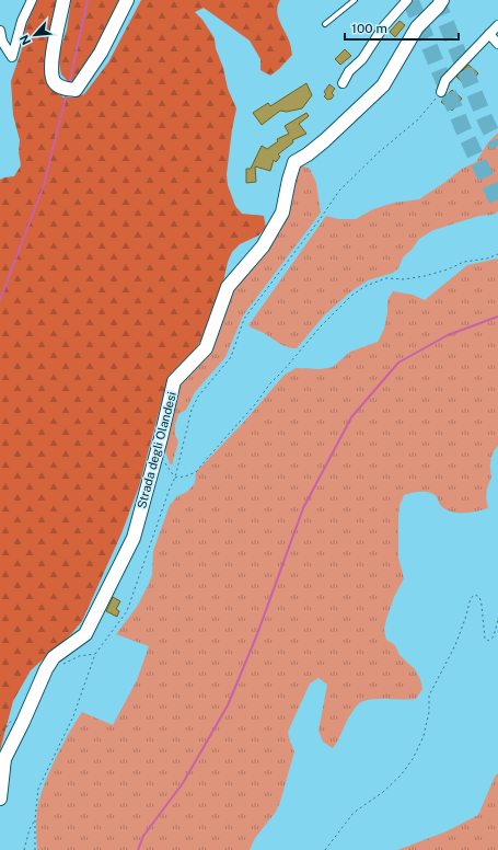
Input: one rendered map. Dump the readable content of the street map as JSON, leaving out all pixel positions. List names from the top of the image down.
{
  "streets": {
    "main road": ["Strada degli Olandesi"]
  },
  "scale_bar": "100 m",
  "north": "bottom left"
}
